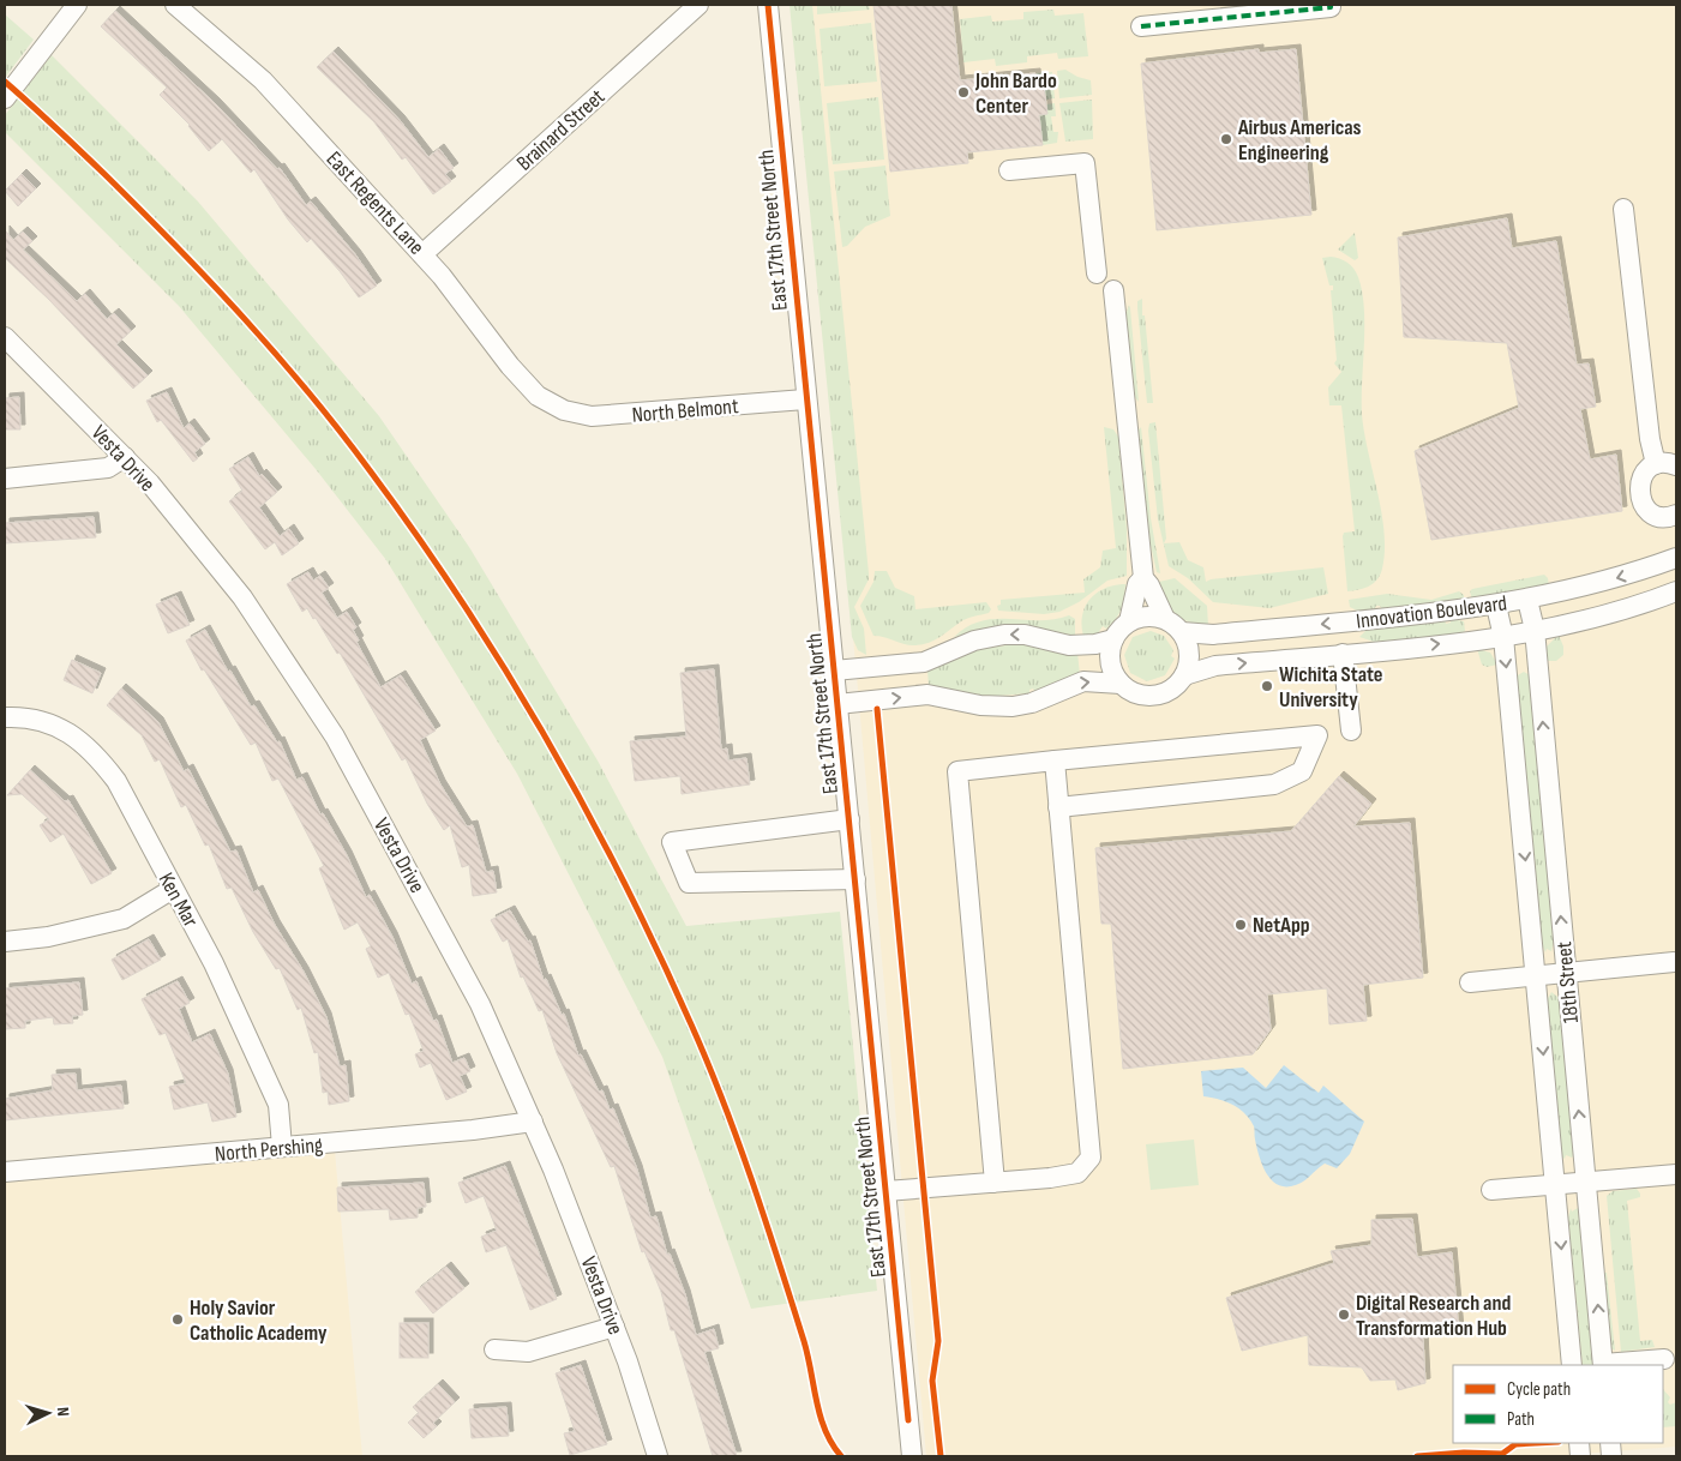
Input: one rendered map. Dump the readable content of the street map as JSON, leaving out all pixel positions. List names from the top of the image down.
{
  "streets": {
    "street": [
      "Brainard Street",
      "East Regents Lane",
      "East 17th Street North",
      "North Belmont",
      "Vesta Drive",
      "Innovation Boulevard",
      "Ken Mar",
      "18th Street",
      "North Pershing"
    ]
  },
  "crossings": [
    ["Brainard Street", "East Regents Lane"],
    ["East Regents Lane", "North Belmont"],
    ["East 17th Street North", "North Belmont"],
    ["East 17th Street North", "Innovation Boulevard"],
    ["Vesta Drive", "North Pershing"],
    ["Innovation Boulevard", "18th Street"],
    ["Ken Mar", "North Pershing"]
  ],
  "places": [
    "John Bardo Center",
    "Airbus Americas Engineering",
    "Wichita State University",
    "NetApp",
    "Digital Research and Transformation Hub",
    "Holy Savior Catholic Academy"
  ],
  "legend": ["Cycle path", "Path"],
  "north": "right"
}
